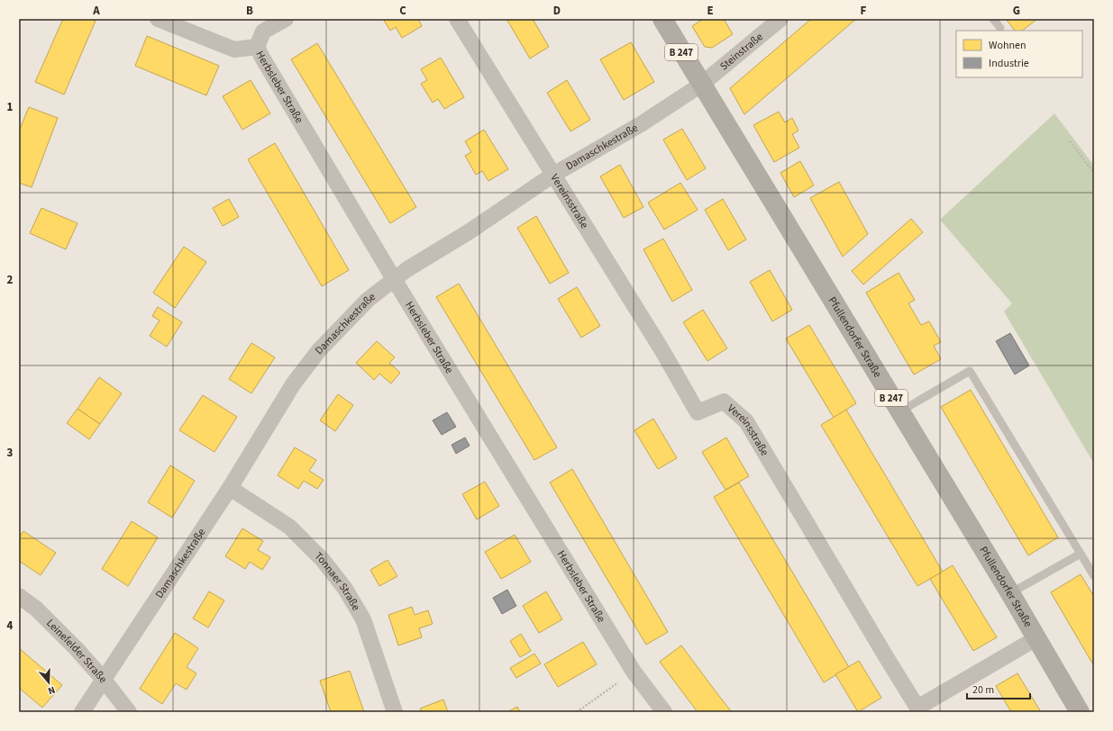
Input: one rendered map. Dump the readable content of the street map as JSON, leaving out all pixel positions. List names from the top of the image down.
{
  "streets": {
    "main road": ["B 247", "Pfullendorfer Straße"],
    "street": [
      "Steinstraße",
      "Herbsleber Straße",
      "Damaschkestraße",
      "Vereinsstraße",
      "Tonnaer Straße",
      "Leinefelder Straße"
    ]
  },
  "crossings": [
    ["Steinstraße", "Damaschkestraße"],
    ["Steinstraße", "Pfullendorfer Straße"],
    ["Herbsleber Straße", "Damaschkestraße"],
    ["Damaschkestraße", "Vereinsstraße"],
    ["Damaschkestraße", "Pfullendorfer Straße"],
    ["Damaschkestraße", "Tonnaer Straße"],
    ["Damaschkestraße", "Leinefelder Straße"],
    ["Vereinsstraße", "Pfullendorfer Straße"]
  ],
  "legend": ["Wohnen", "Industrie"],
  "scale_bar": "20 m",
  "north": "bottom",
  "grid": {
    "columns": [
      "A",
      "B",
      "C",
      "D",
      "E",
      "F",
      "G"
    ],
    "rows": [
      "1",
      "2",
      "3",
      "4"
    ]
  }
}
